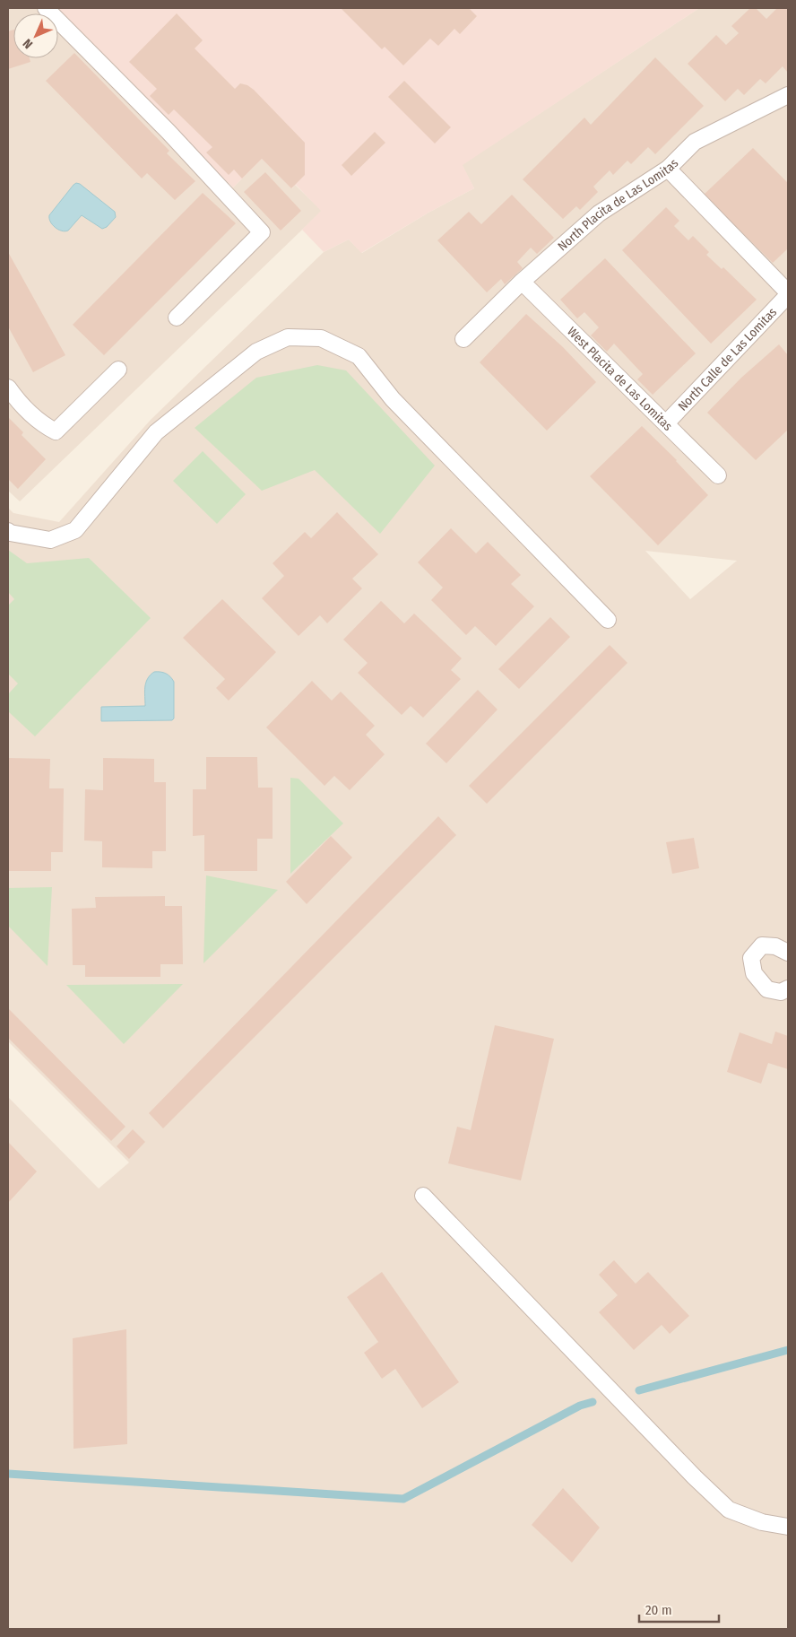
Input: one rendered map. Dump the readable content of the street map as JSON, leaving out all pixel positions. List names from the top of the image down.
{
  "streets": {
    "lane": ["North Placita de Las Lomitas", "North Calle de Las Lomitas", "West Placita de Las Lomitas"]
  },
  "crossings": [
    ["North Placita de Las Lomitas", "West Placita de Las Lomitas"],
    ["North Calle de Las Lomitas", "West Placita de Las Lomitas"]
  ],
  "scale_bar": "20 m",
  "north": "bottom left"
}
